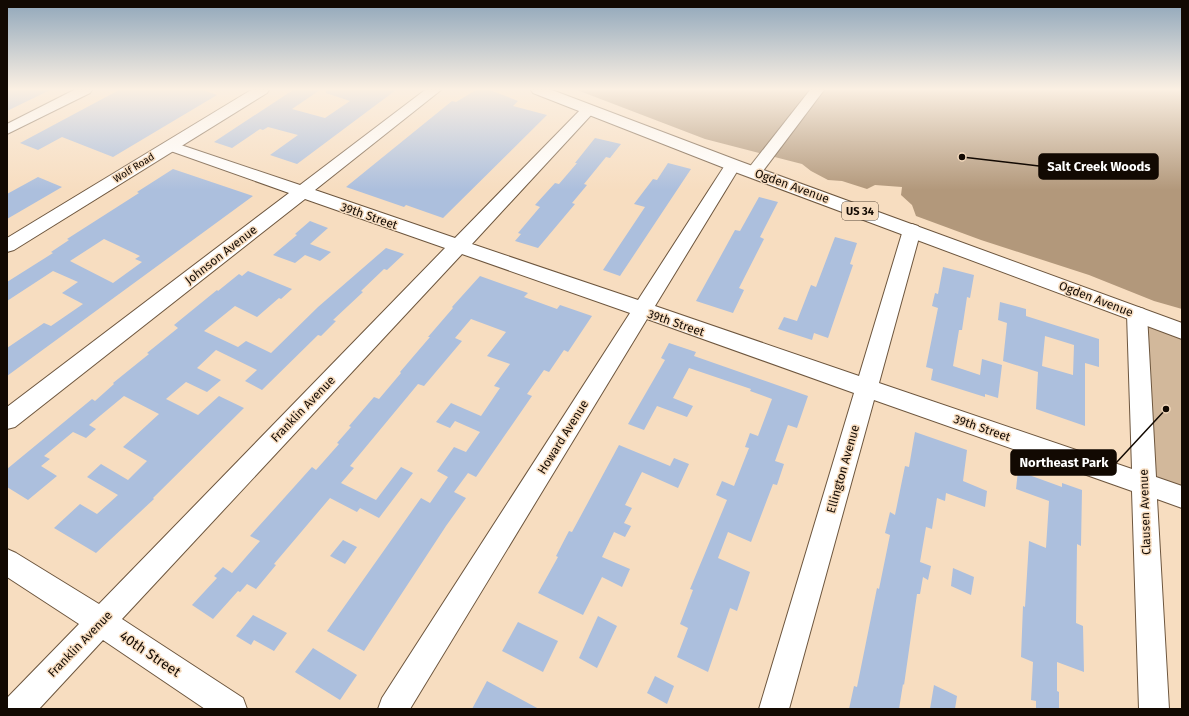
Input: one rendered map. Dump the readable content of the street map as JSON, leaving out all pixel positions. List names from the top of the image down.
{
  "streets": {
    "main road": ["Wolf Road", "Ogden Avenue", "US 34"],
    "street": [
      "39th Street",
      "Johnson Avenue",
      "Franklin Avenue",
      "Howard Avenue",
      "Ellington Avenue",
      "Clausen Avenue",
      "40th Street"
    ]
  },
  "crossings": [
    ["Wolf Road", "39th Street"],
    ["Ogden Avenue", "Howard Avenue"],
    ["Ogden Avenue", "Ellington Avenue"],
    ["Ogden Avenue", "Clausen Avenue"],
    ["39th Street", "Johnson Avenue"],
    ["39th Street", "Franklin Avenue"],
    ["39th Street", "Howard Avenue"],
    ["39th Street", "Ellington Avenue"],
    ["39th Street", "Clausen Avenue"],
    ["Franklin Avenue", "40th Street"]
  ],
  "places": ["Salt Creek Woods", "Northeast Park"]
}
